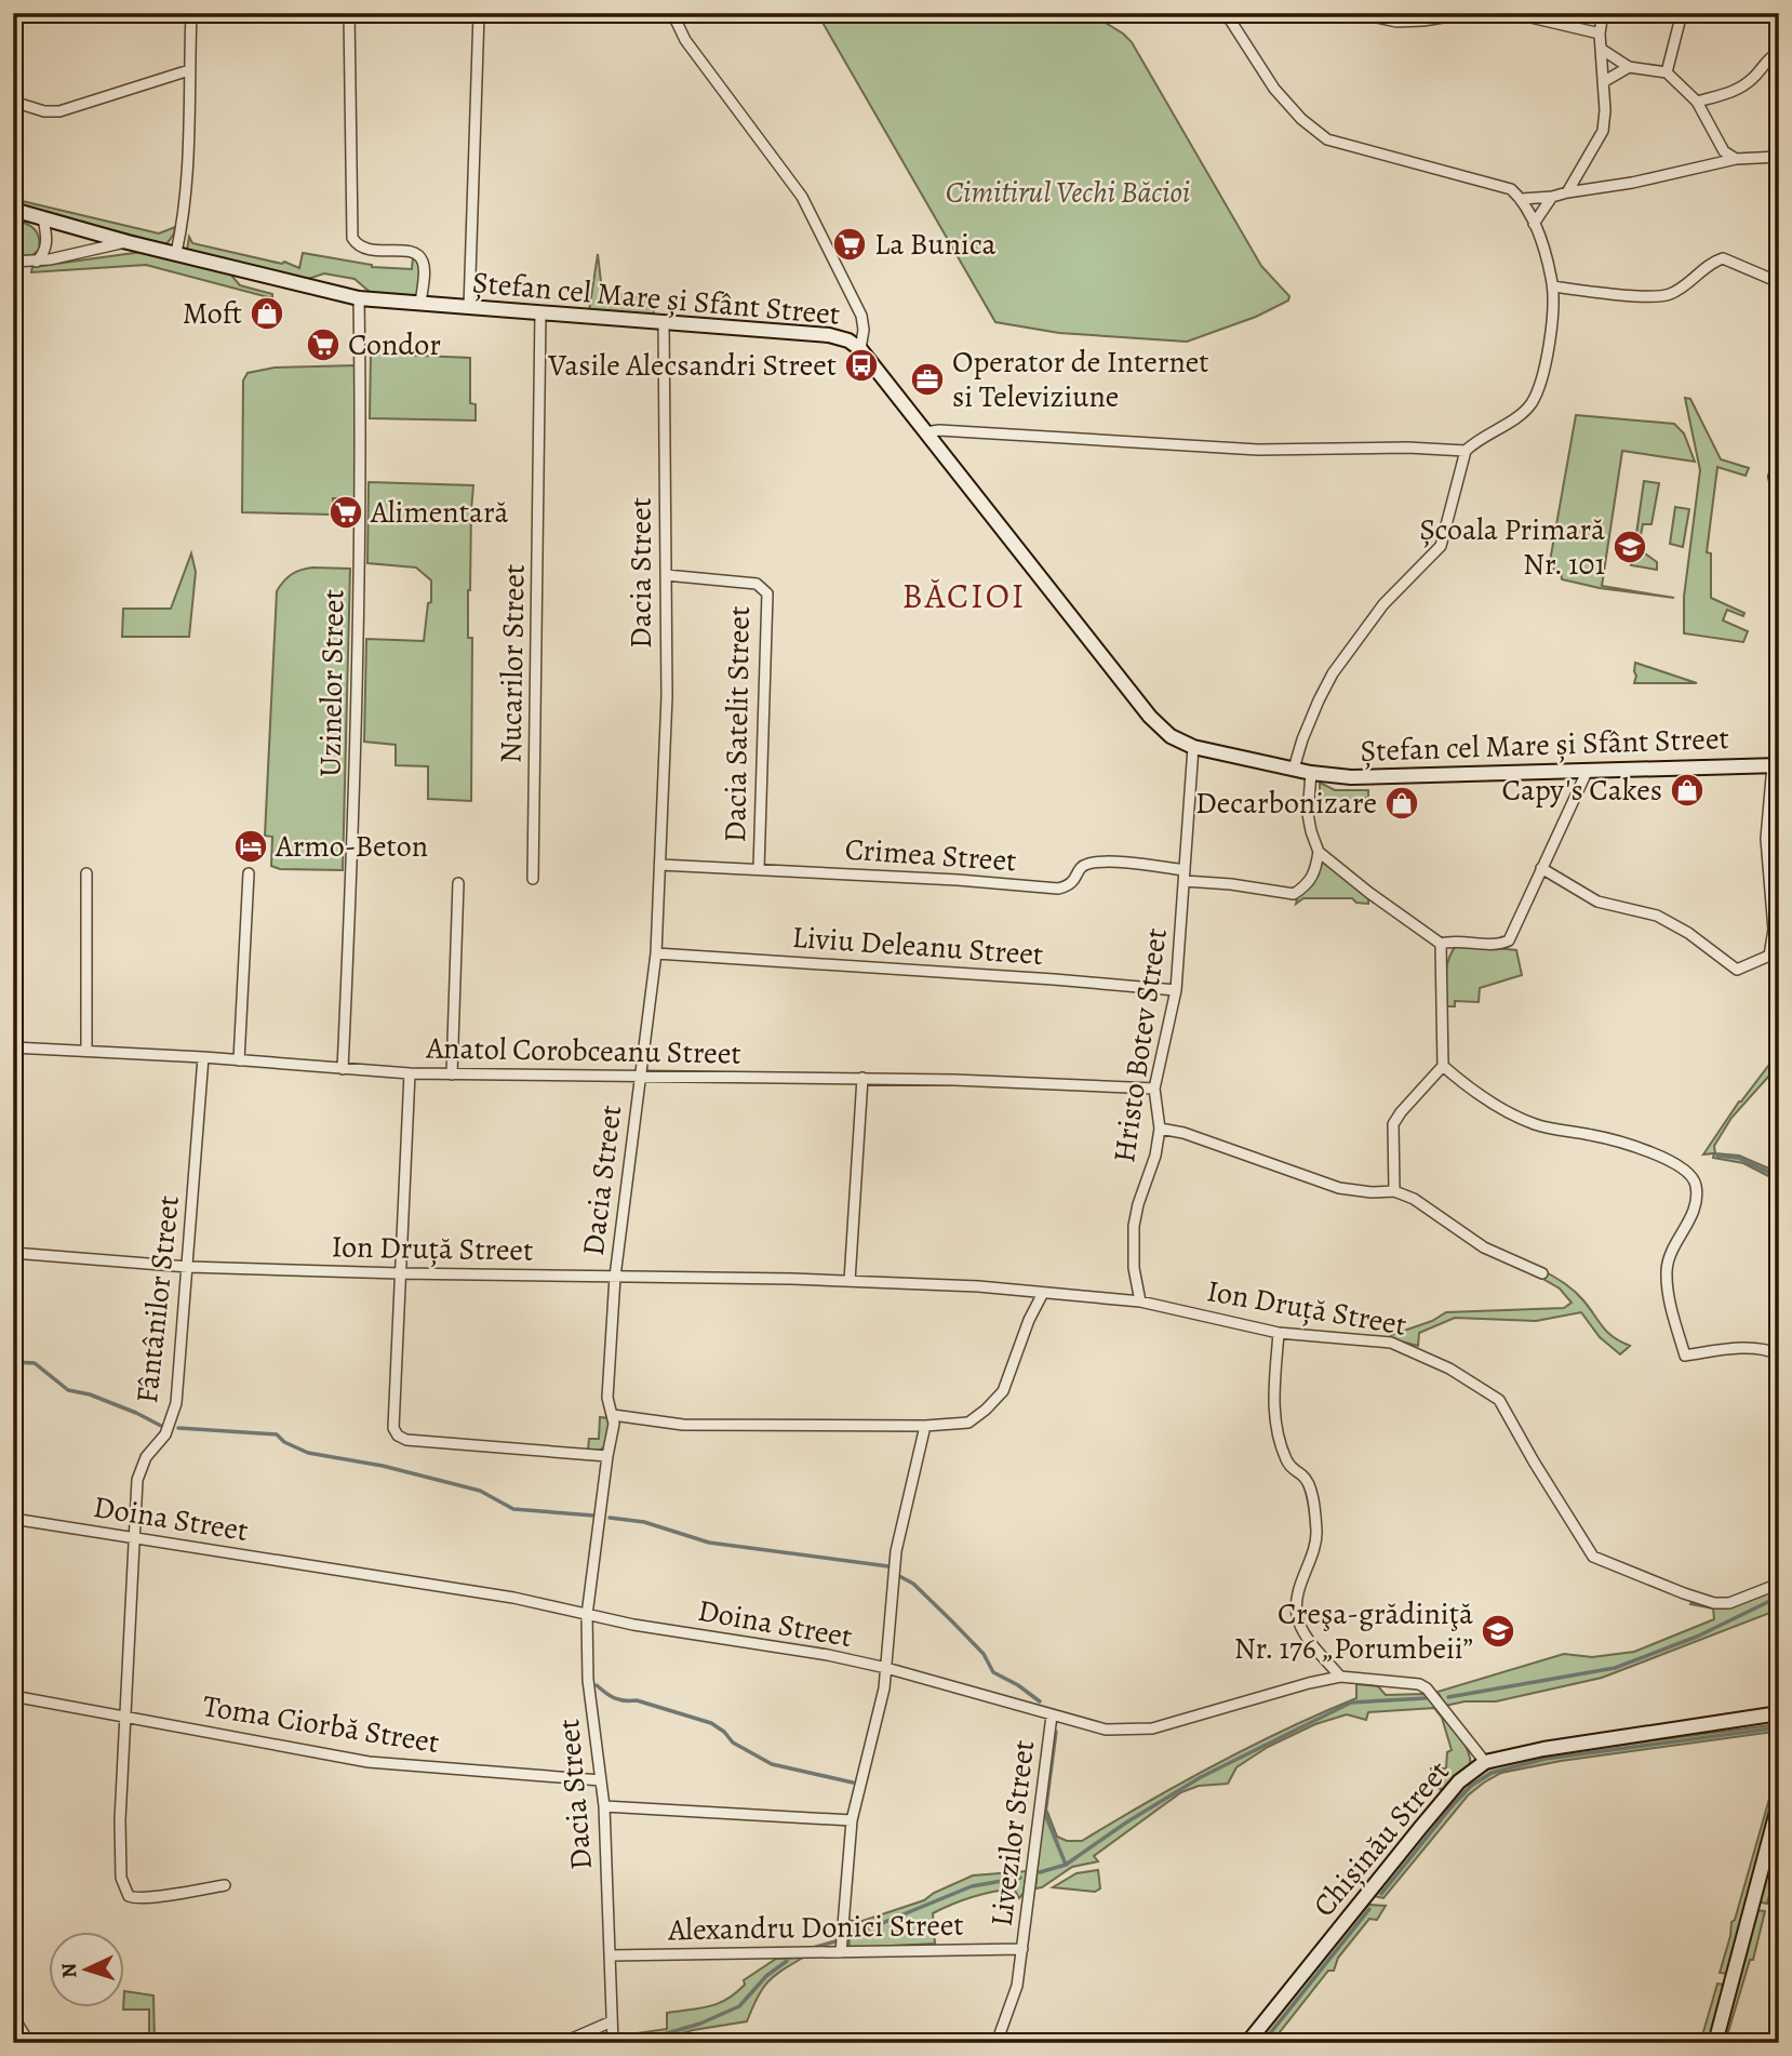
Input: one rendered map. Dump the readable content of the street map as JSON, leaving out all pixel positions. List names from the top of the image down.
{
  "streets": {
    "main road": ["Ștefan cel Mare și Sfânt Street", "Chișinău Street"],
    "street": [
      "Dacia Street",
      "Nucarilor Street",
      "Uzinelor Street",
      "Dacia Satelit Street",
      "Crimea Street",
      "Liviu Deleanu Street",
      "Hristo Botev Street",
      "Anatol Corobceanu Street",
      "Ion Druță Street",
      "Fântânilor Street",
      "Doina Street",
      "Toma Ciorbă Street",
      "Livezilor Street",
      "Alexandru Donici Street"
    ]
  },
  "crossings": [
    ["Ștefan cel Mare și Sfânt Street", "Dacia Street"],
    ["Ștefan cel Mare și Sfânt Street", "Nucarilor Street"],
    ["Ștefan cel Mare și Sfânt Street", "Uzinelor Street"],
    ["Ștefan cel Mare și Sfânt Street", "Hristo Botev Street"],
    ["Dacia Street", "Dacia Satelit Street"],
    ["Dacia Street", "Crimea Street"],
    ["Dacia Street", "Liviu Deleanu Street"],
    ["Dacia Street", "Anatol Corobceanu Street"],
    ["Dacia Street", "Ion Druță Street"],
    ["Dacia Street", "Doina Street"],
    ["Dacia Street", "Toma Ciorbă Street"],
    ["Dacia Street", "Alexandru Donici Street"],
    ["Uzinelor Street", "Anatol Corobceanu Street"],
    ["Dacia Satelit Street", "Crimea Street"],
    ["Crimea Street", "Hristo Botev Street"],
    ["Liviu Deleanu Street", "Hristo Botev Street"],
    ["Hristo Botev Street", "Anatol Corobceanu Street"],
    ["Hristo Botev Street", "Ion Druță Street"],
    ["Anatol Corobceanu Street", "Fântânilor Street"],
    ["Ion Druță Street", "Fântânilor Street"],
    ["Fântânilor Street", "Doina Street"],
    ["Fântânilor Street", "Toma Ciorbă Street"],
    ["Doina Street", "Livezilor Street"],
    ["Doina Street", "Chișinău Street"],
    ["Livezilor Street", "Alexandru Donici Street"]
  ],
  "districts": ["BĂCIOI"],
  "parks": ["Cimitirul Vechi Băcioi"],
  "places": {
    "supermarket": ["La Bunica", "Condor", "Alimentară"],
    "shop": ["Moft", "Capy's Cakes", "Decarbonizare"],
    "bus stop": ["Vasile Alecsandri Street"],
    "office": ["Operator de Internet si Televiziune"],
    "school or university": ["Școala Primară Nr. 101", "Creşa-grădiniţă Nr. 176 „Porumbeii”"],
    "hotel": ["Armo-Beton"]
  },
  "north": "left"
}
